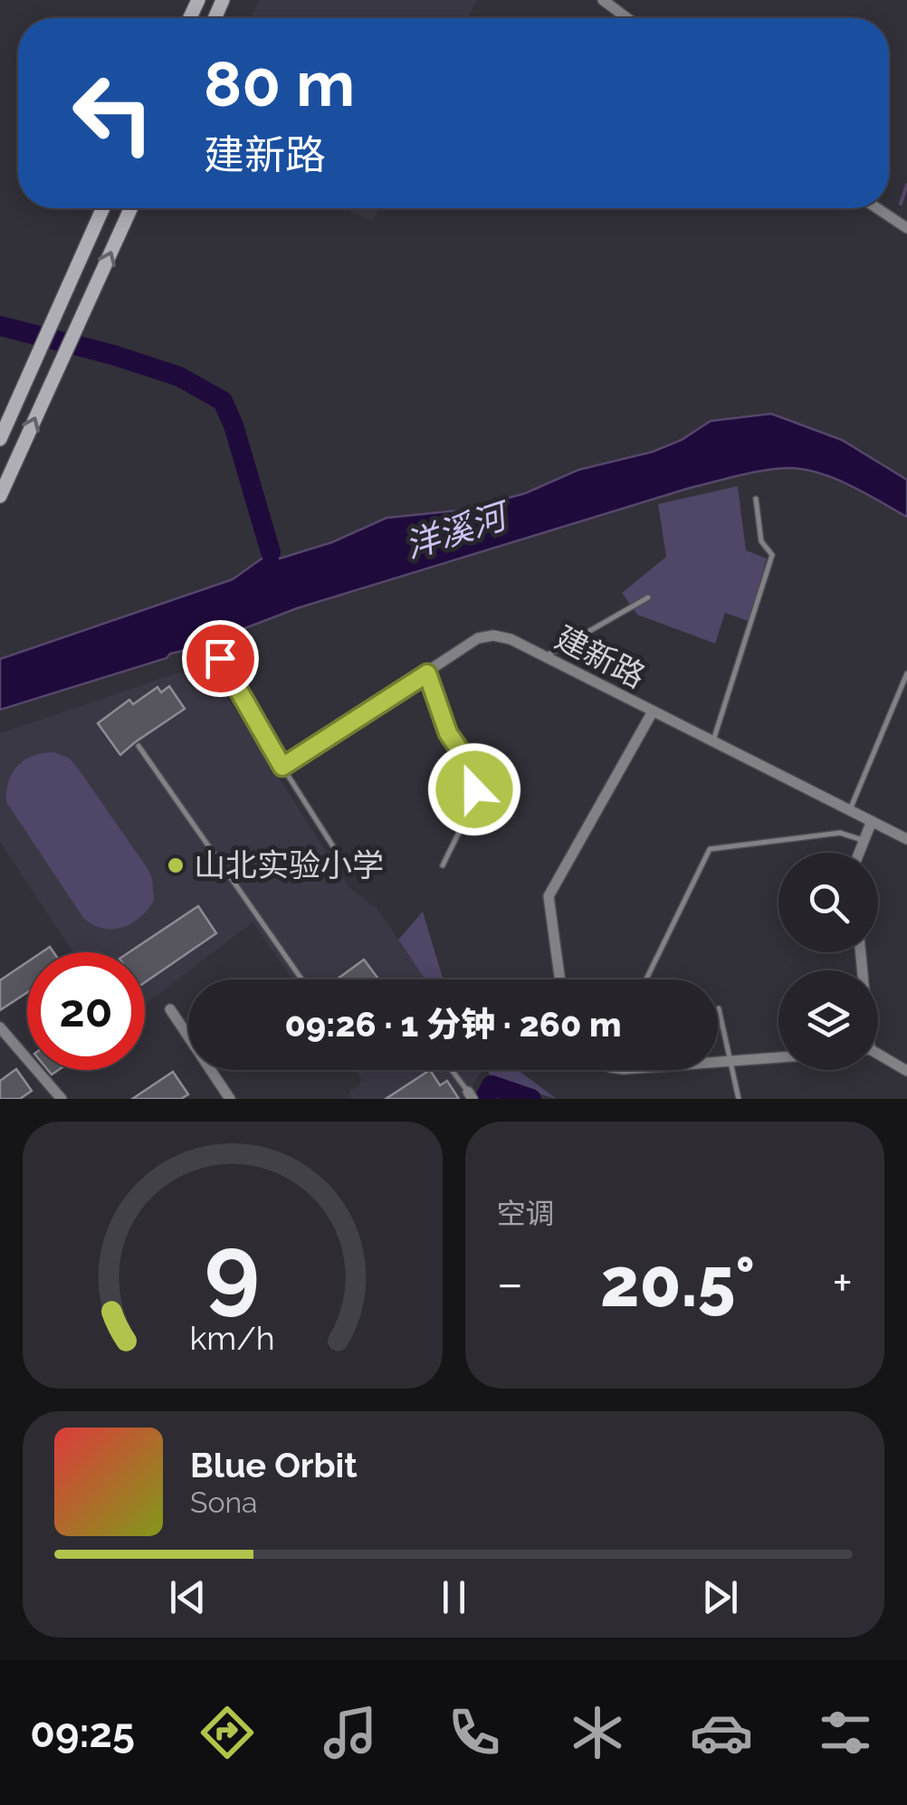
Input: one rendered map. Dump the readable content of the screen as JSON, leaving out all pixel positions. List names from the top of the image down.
{
  "streets": {
    "street": ["建新路"]
  },
  "water": ["洋溪河"],
  "places": ["山北实验小学"],
  "page": {
    "turn": ["80 m", "建新路"],
    "limit": "20",
    "trip": "09:26 · 1 分钟 · 260 m",
    "tile": "空调",
    "heat": ["−", "20.5°", "+"],
    "song": ["Blue Orbit", "Sona"],
    "tabs": "09:25",
    "gauge": ["9", "km/h"]
  }
}
